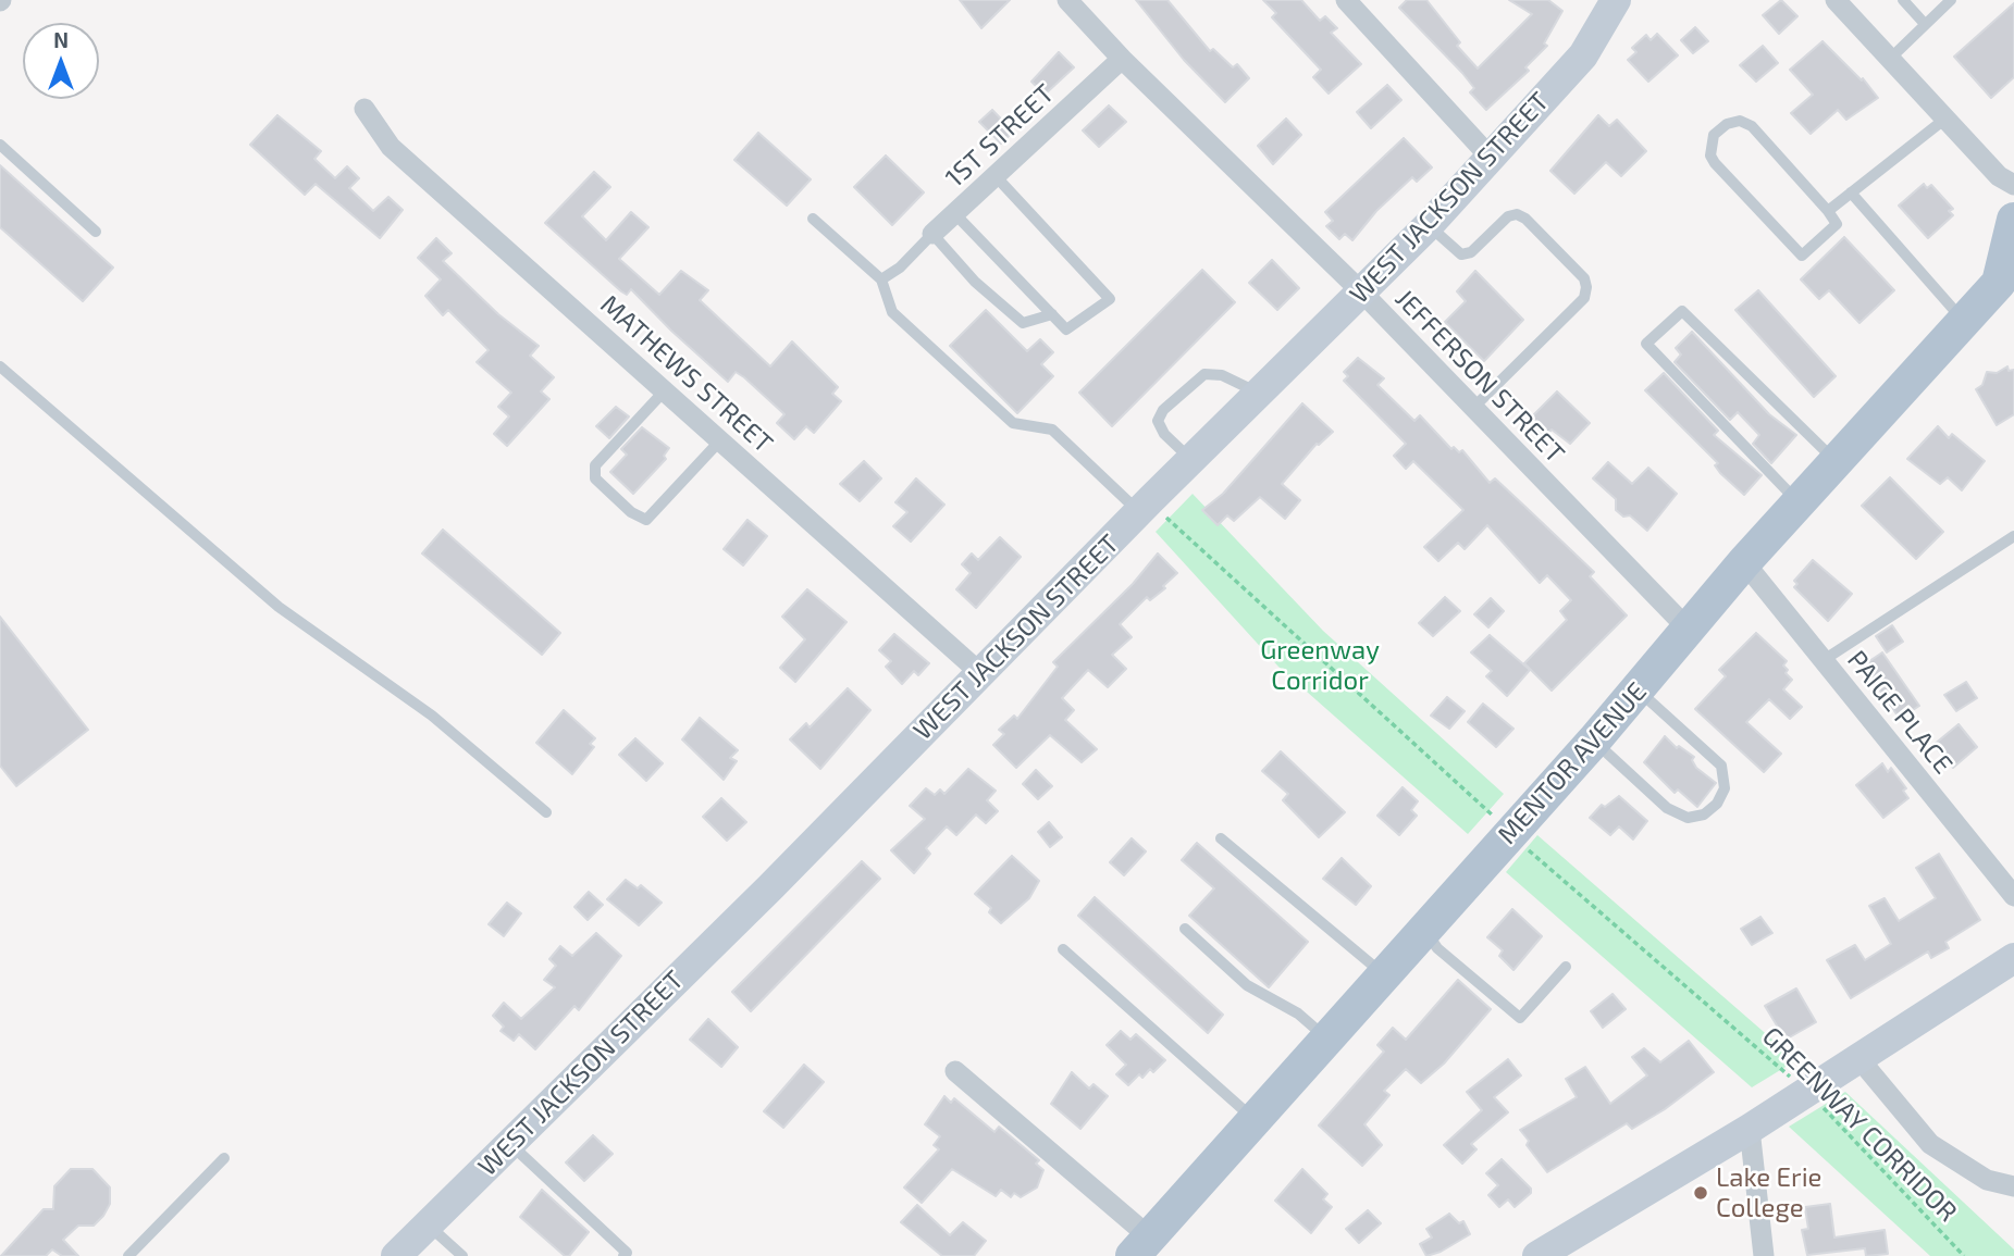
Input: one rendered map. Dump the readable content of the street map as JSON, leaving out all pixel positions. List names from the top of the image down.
{
  "streets": {
    "main road": ["MENTOR AVENUE"],
    "street": [
      "1ST STREET",
      "WEST JACKSON STREET",
      "MATHEWS STREET",
      "JEFFERSON STREET",
      "PAIGE PLACE"
    ],
    "path": ["GREENWAY CORRIDOR"]
  },
  "crossings": [
    ["1ST STREET", "JEFFERSON STREET"],
    ["WEST JACKSON STREET", "MATHEWS STREET"],
    ["WEST JACKSON STREET", "JEFFERSON STREET"],
    ["WEST JACKSON STREET", "GREENWAY CORRIDOR"],
    ["JEFFERSON STREET", "MENTOR AVENUE"],
    ["PAIGE PLACE", "MENTOR AVENUE"],
    ["MENTOR AVENUE", "GREENWAY CORRIDOR"]
  ],
  "parks": ["Greenway Corridor"],
  "places": ["Lake Erie College"],
  "north": "top"
}
